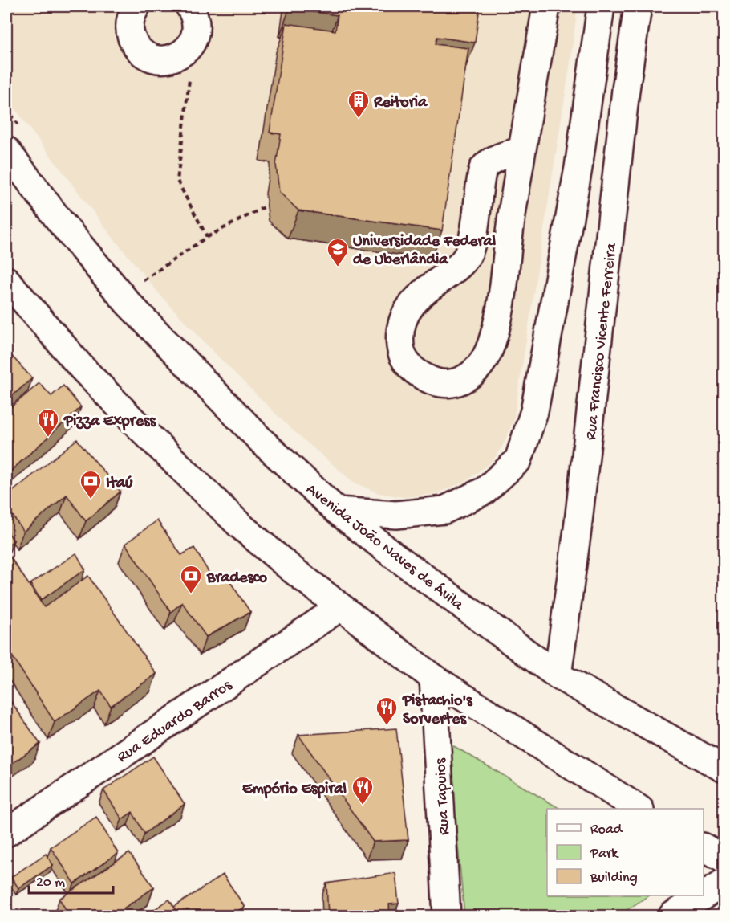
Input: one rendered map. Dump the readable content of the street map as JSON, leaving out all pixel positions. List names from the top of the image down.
{
  "streets": {
    "main road": [
      "Rua Francisco Vicente Ferreira",
      "Avenida João Naves de Ávila",
      "Rua Eduardo Barros",
      "Rua Tapuios"
    ]
  },
  "crossings": [
    ["Rua Francisco Vicente Ferreira", "Avenida João Naves de Ávila"]
  ],
  "places": {
    "building": ["Reitoria"],
    "school or university": ["Universidade Federal de Uberlândia"],
    "restaurant": ["Pizza Express", "Pistachio's Sorvertes", "Empório Espiral"],
    "bank": ["Itaú", "Bradesco"]
  },
  "legend": ["Road", "Park", "Building"],
  "scale_bar": "20 m"
}
